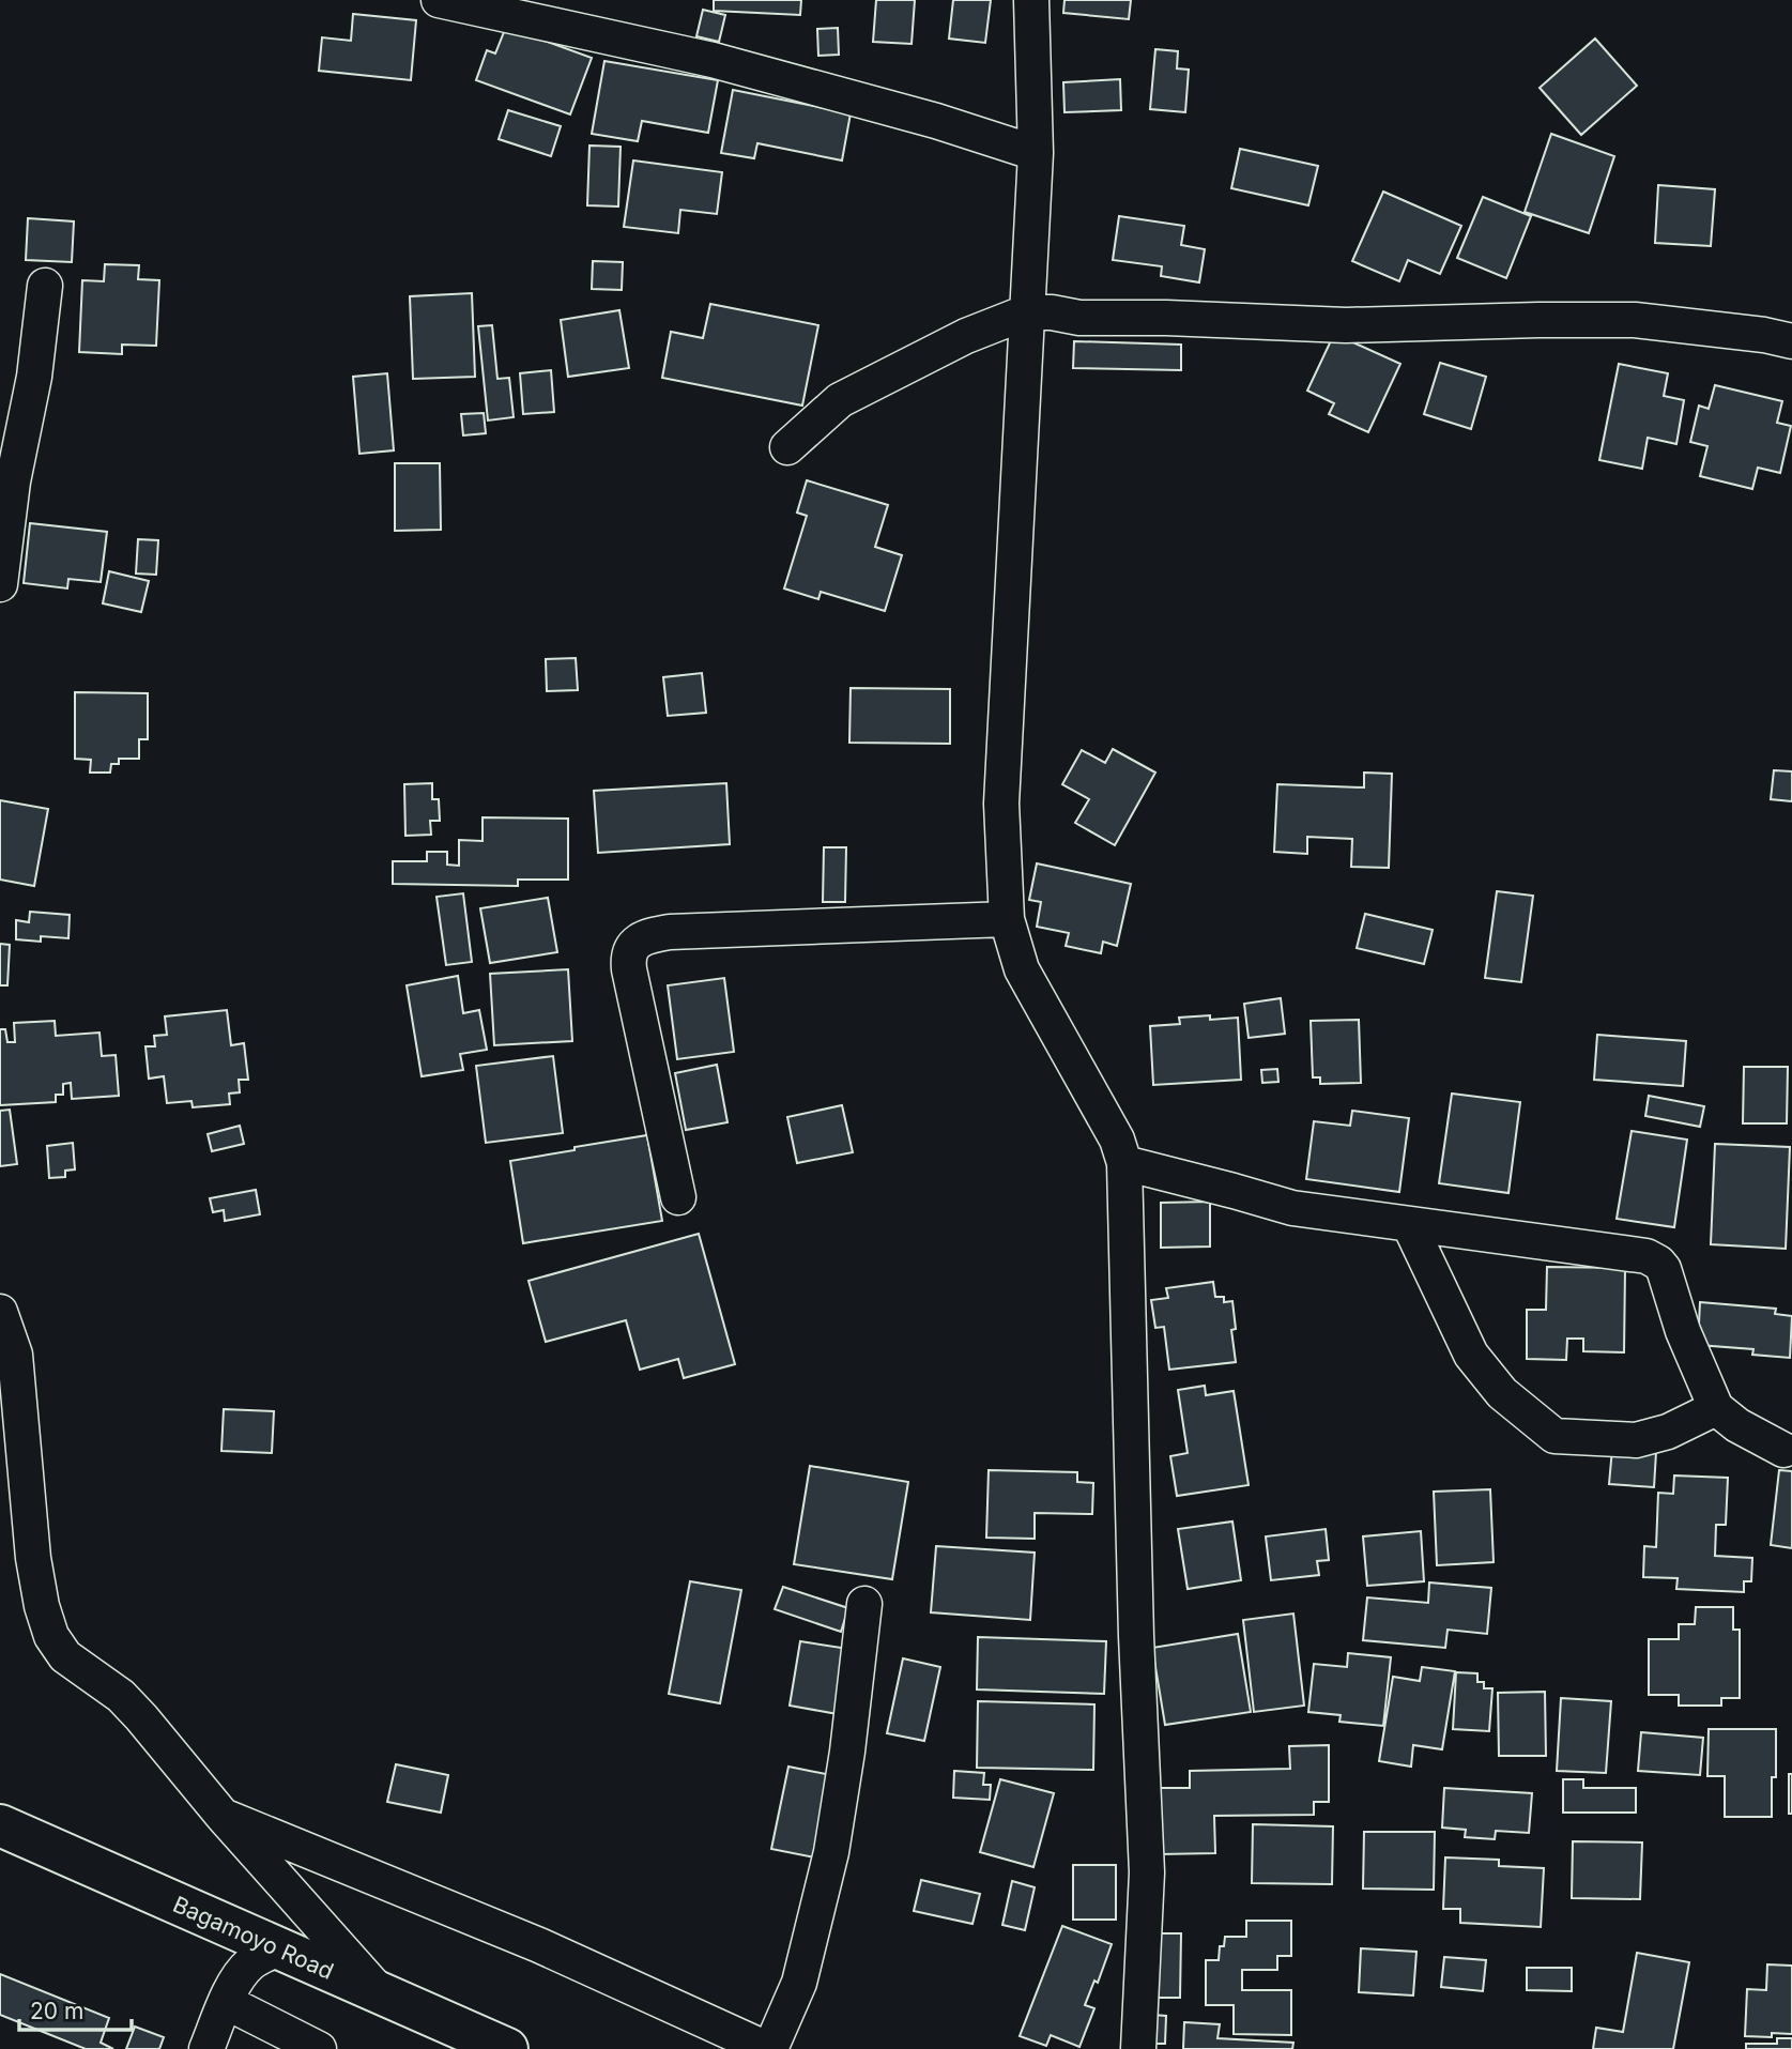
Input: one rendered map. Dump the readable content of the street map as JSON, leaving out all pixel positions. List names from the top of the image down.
{
  "streets": {
    "highway": ["Bagamoyo Road"]
  },
  "scale_bar": "20 m"
}
